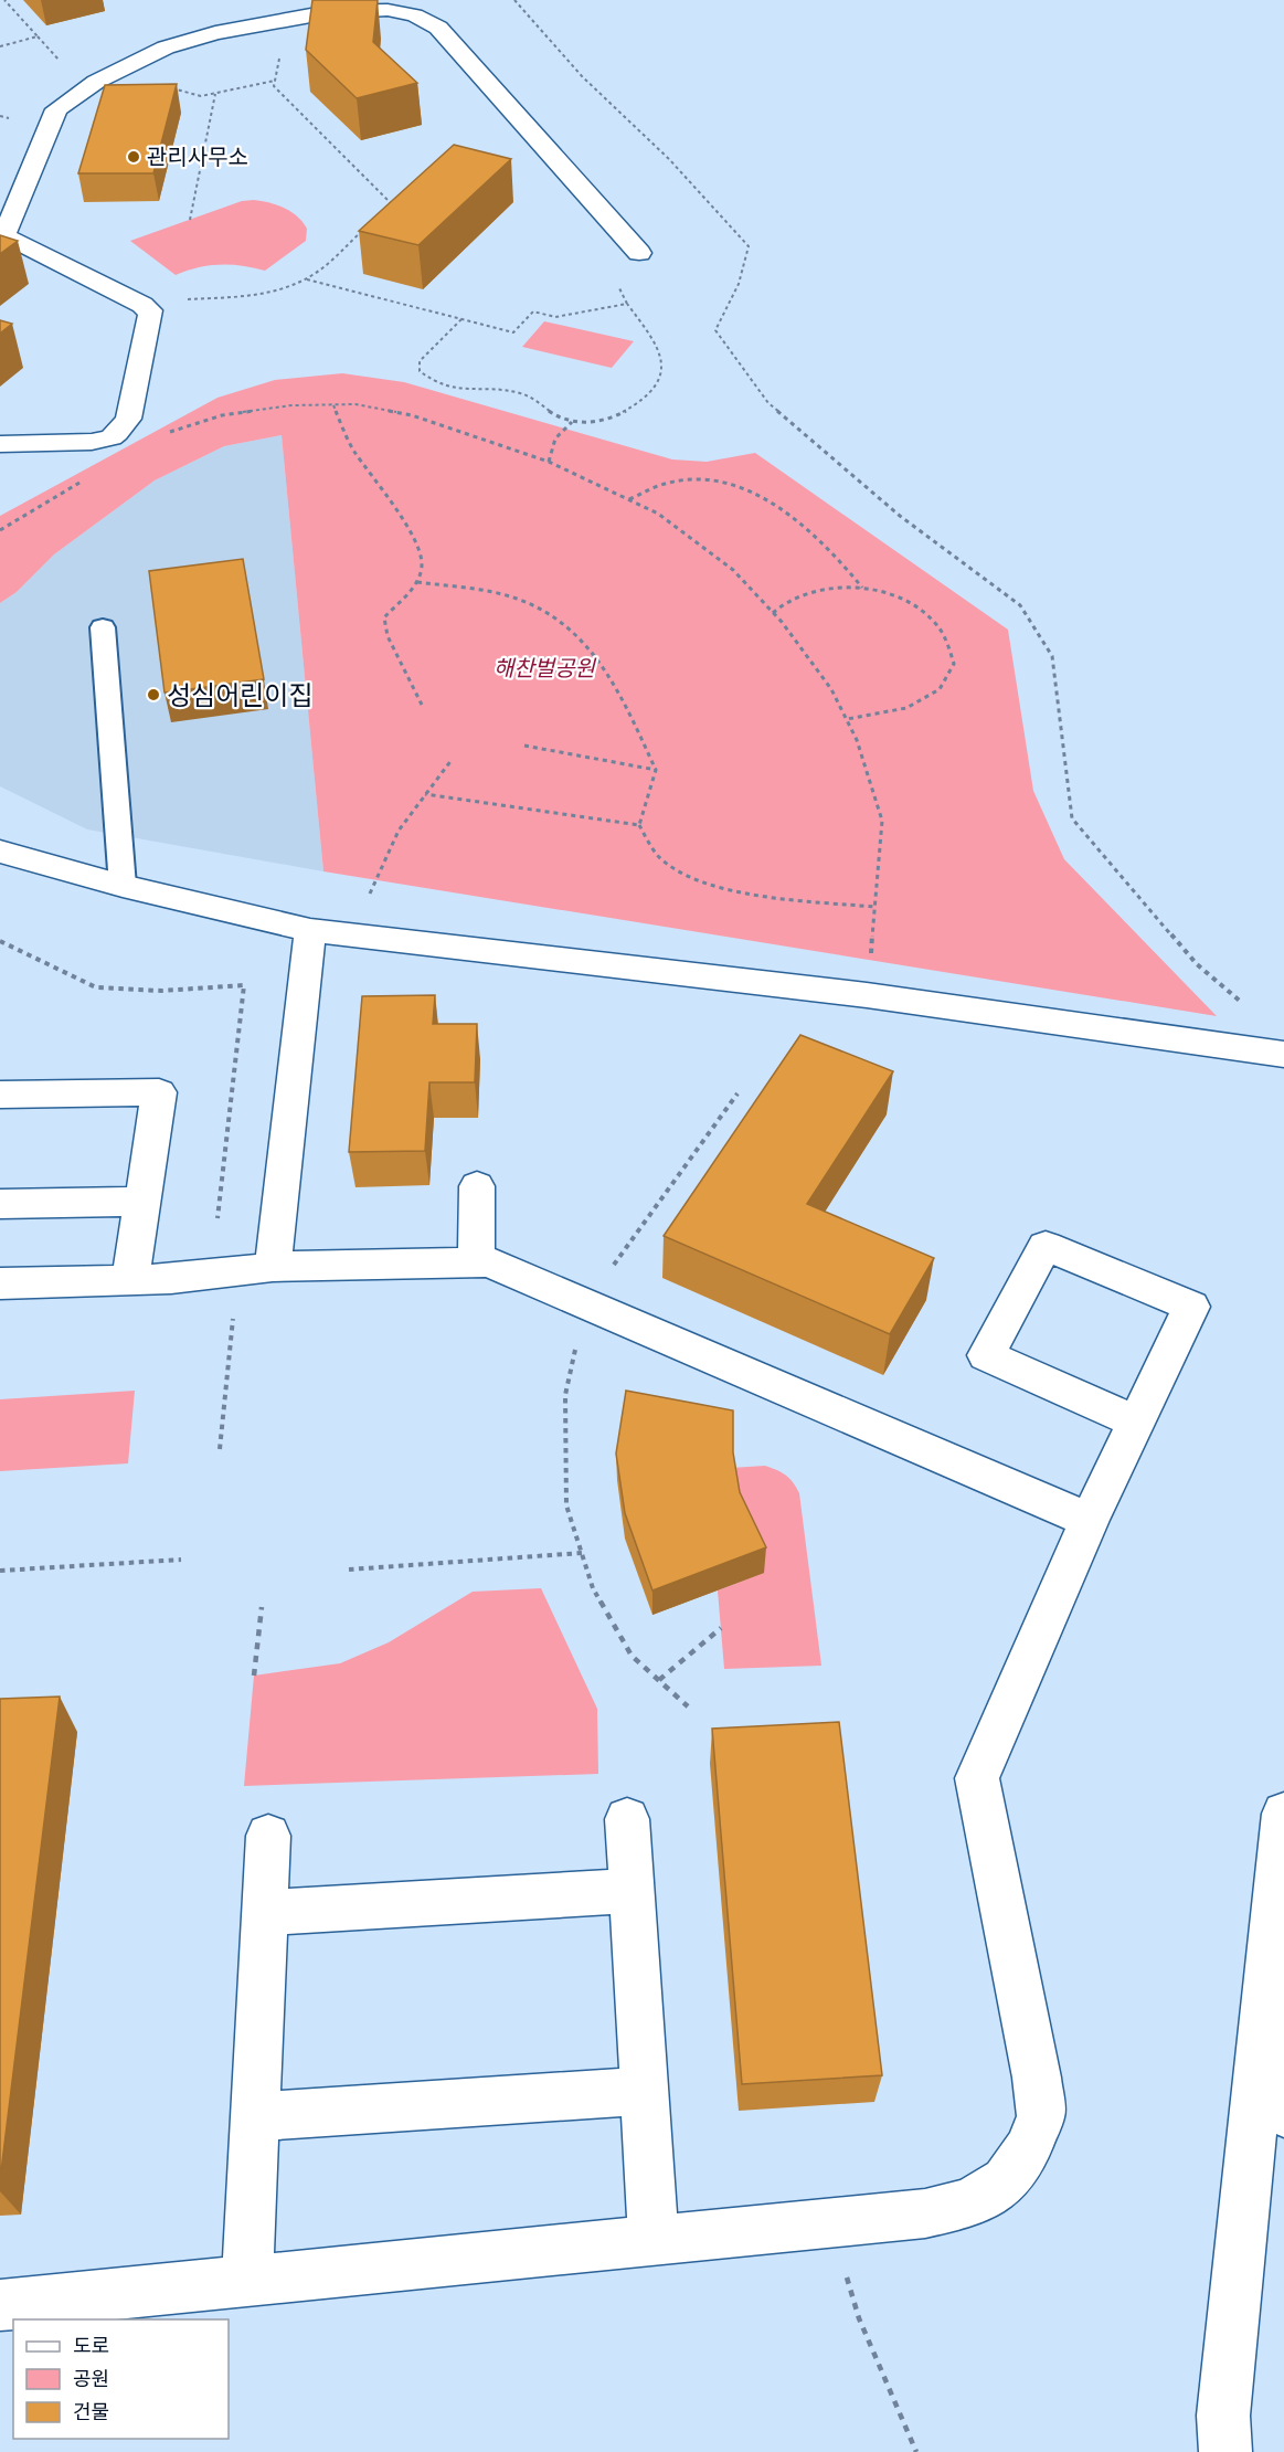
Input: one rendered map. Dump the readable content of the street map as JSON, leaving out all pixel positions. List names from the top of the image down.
{
  "parks": ["해찬벌공원"],
  "places": ["관리사무소", "성심어린이집"],
  "legend": ["도로", "공원", "건물"]
}
